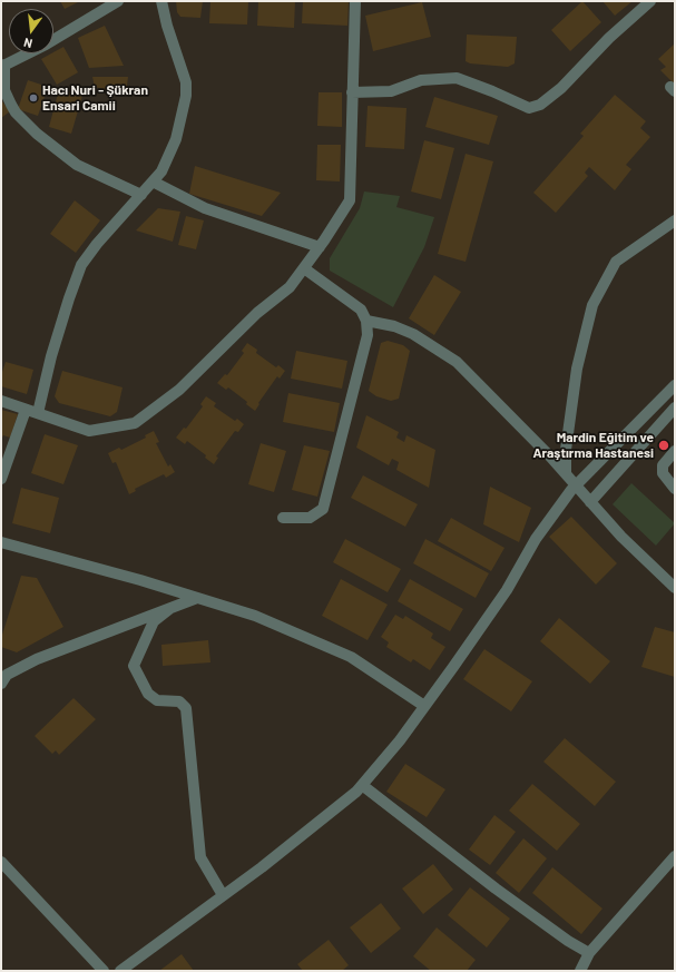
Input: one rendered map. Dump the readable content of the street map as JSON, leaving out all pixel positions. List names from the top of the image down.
{
  "places": ["Hacı Nuri - Şükran Ensari Camii", "Mardin Eğitim ve Araştırma Hastanesi"],
  "north": "bottom"
}
